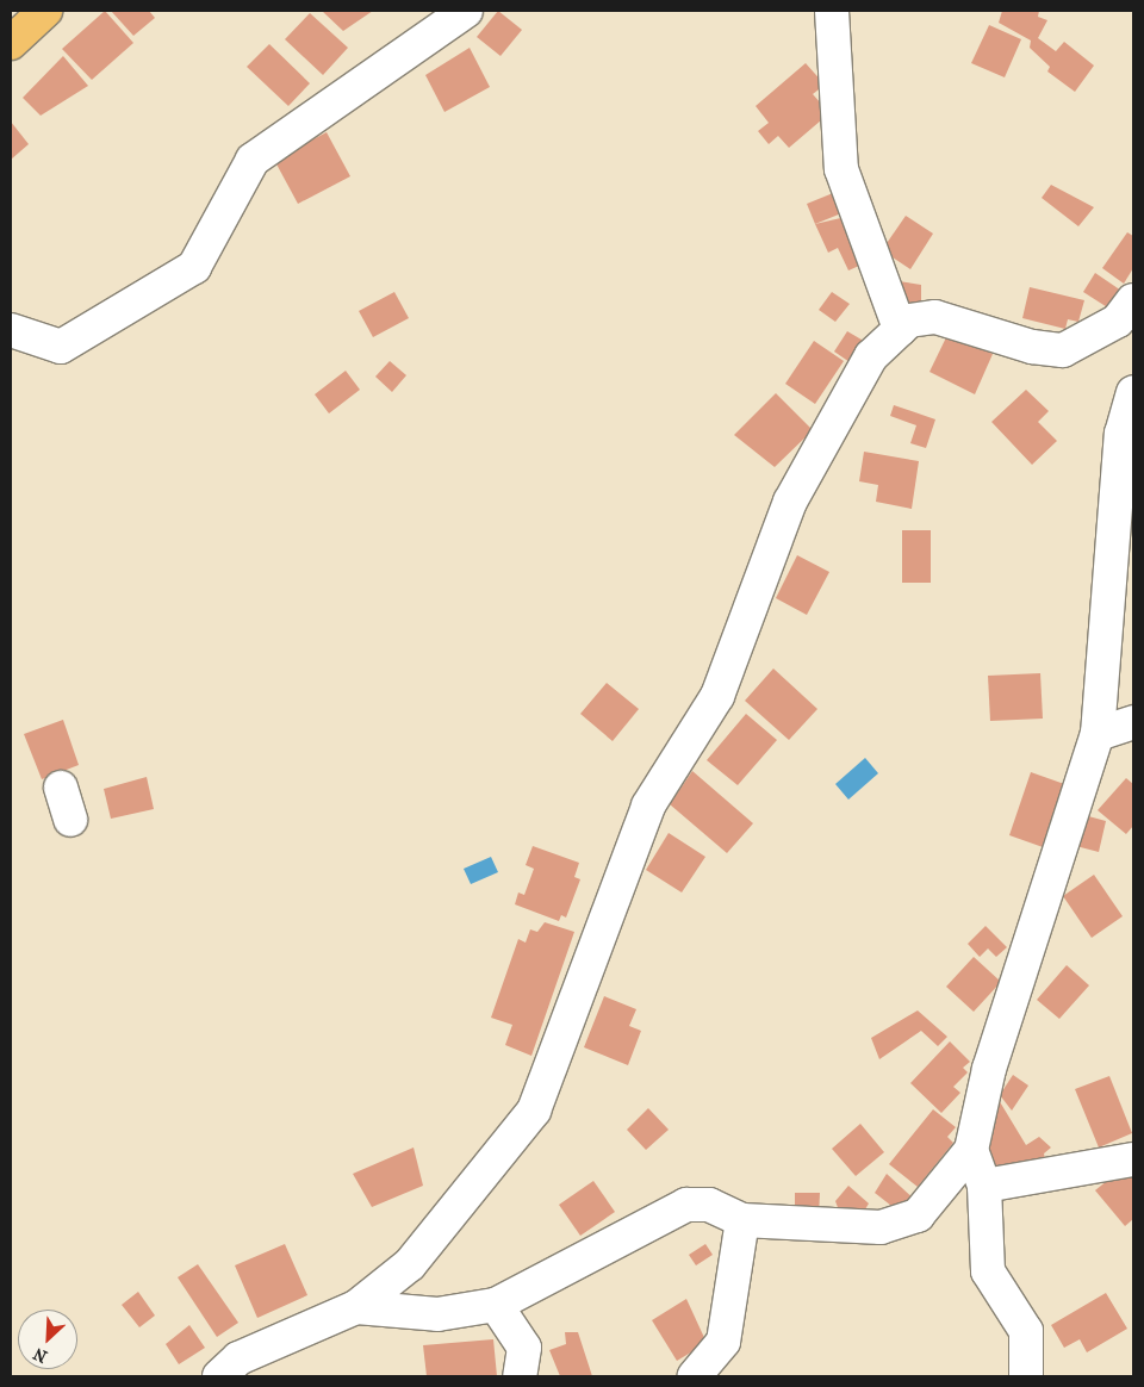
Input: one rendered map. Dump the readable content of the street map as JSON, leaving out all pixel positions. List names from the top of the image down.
{
  "north": "bottom left"
}
